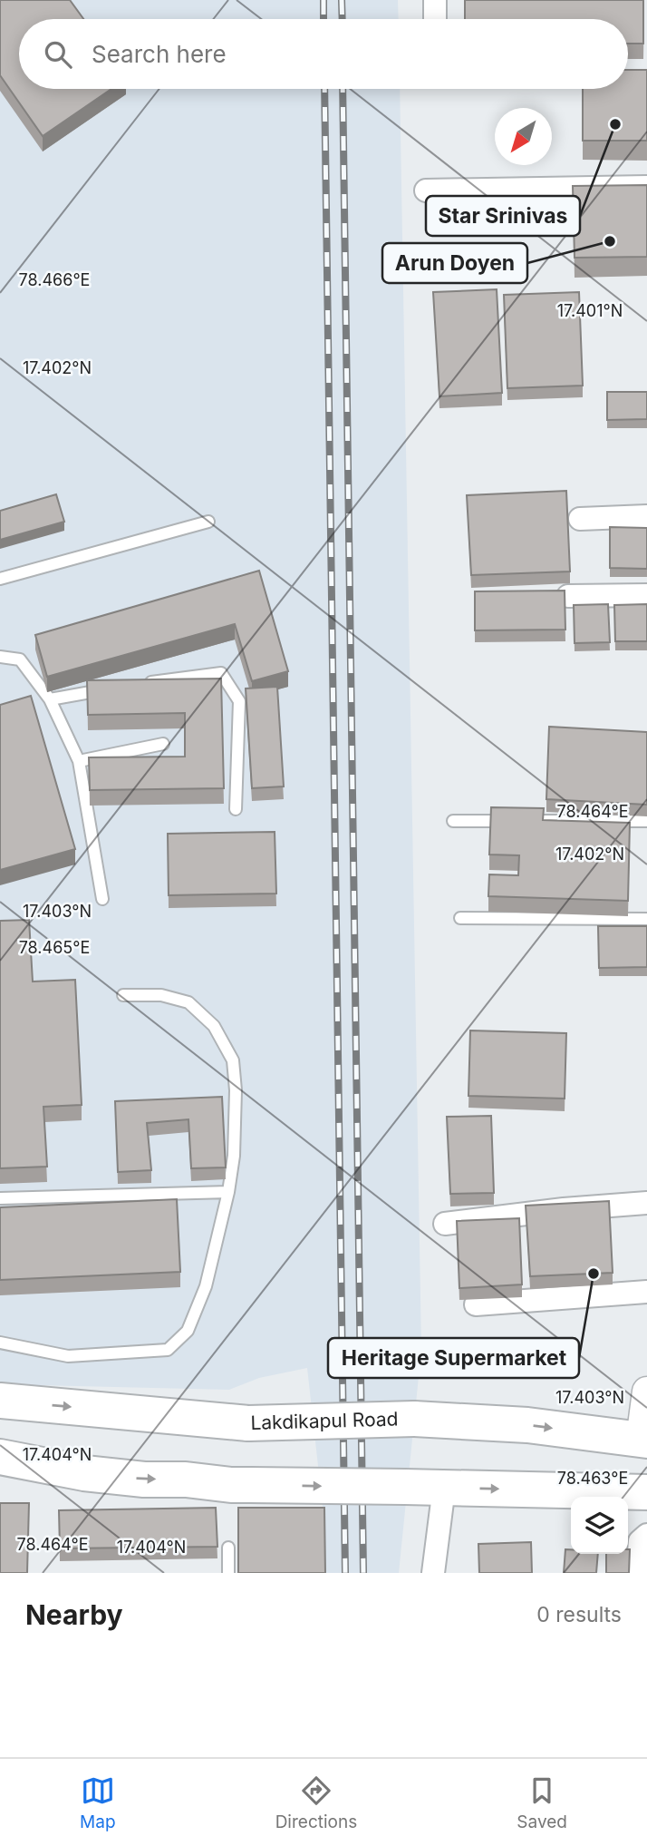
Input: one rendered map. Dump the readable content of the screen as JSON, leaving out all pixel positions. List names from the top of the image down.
{
  "streets": {
    "highway": ["Lakdikapul Road"]
  },
  "places": ["Star Srinivas", "Arun Doyen", "Heritage Supermarket"],
  "north": "bottom left",
  "page": {
    "search": "Search here",
    "heading": ["Nearby", "0 results"],
    "nav": ["Map", "Directions", "Saved"]
  },
  "coordinates": [
    "78.466°E",
    "17.401°N",
    "17.402°N",
    "78.464°E",
    "17.403°N",
    "78.465°E",
    "17.404°N",
    "78.463°E"
  ]
}
